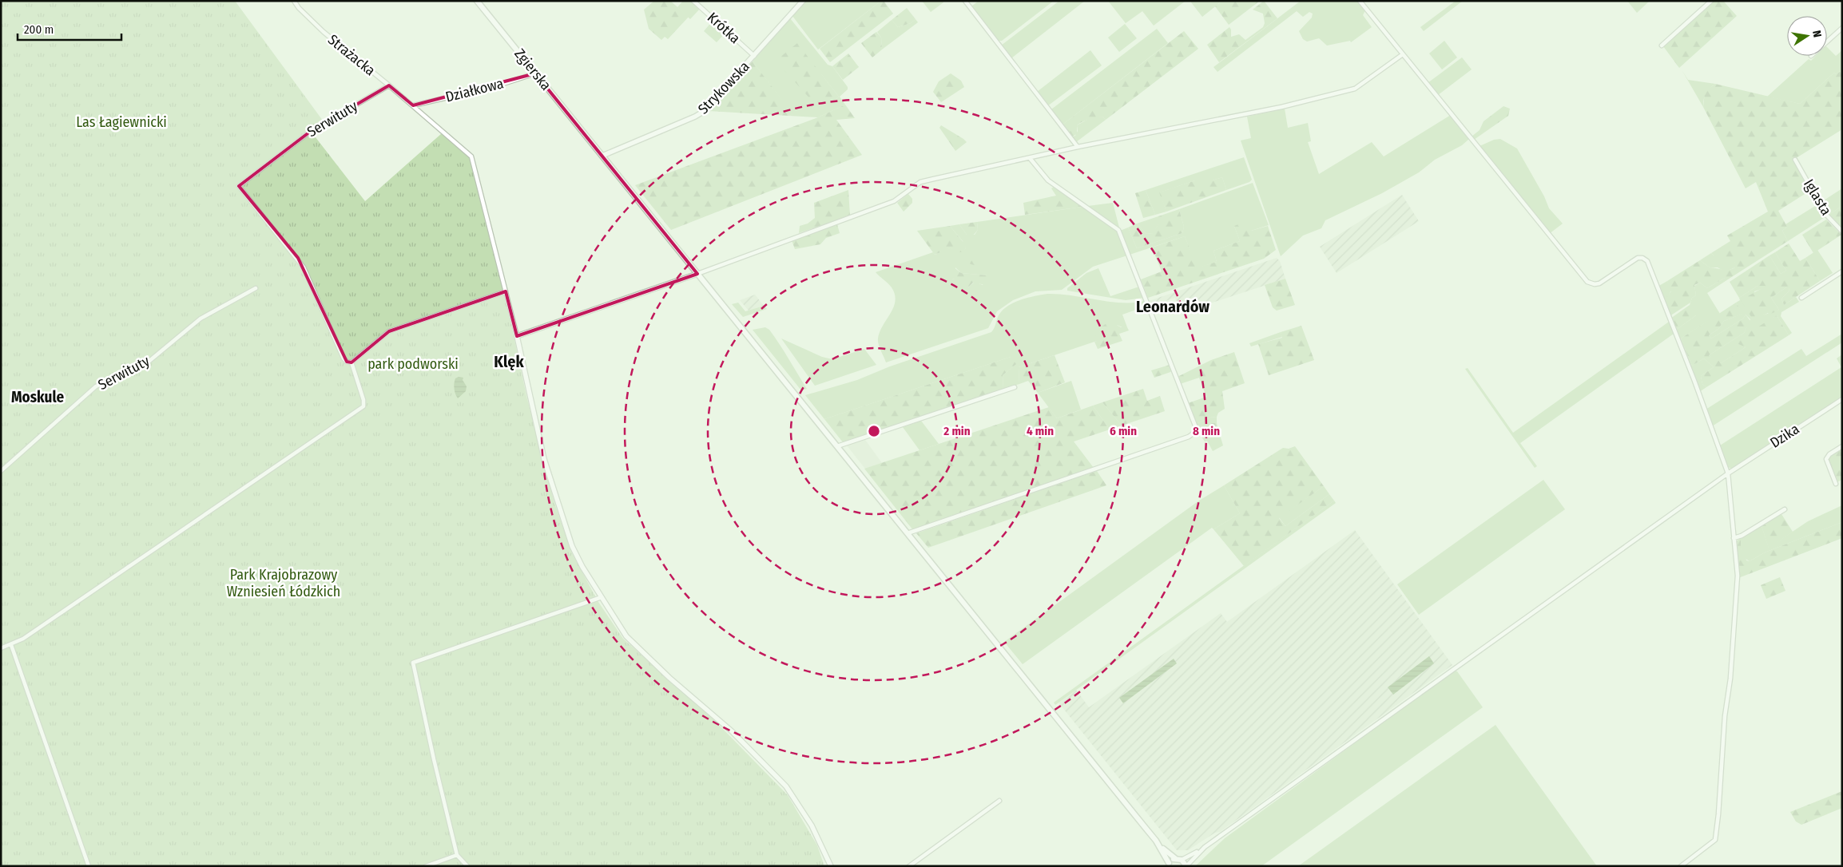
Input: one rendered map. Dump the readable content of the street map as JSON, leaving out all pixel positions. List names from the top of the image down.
{
  "streets": {
    "main road": ["Zgierska"],
    "street": [
      "Krótka",
      "Strażacka",
      "Strykowska",
      "Działkowa",
      "Serwituty",
      "Iglasta",
      "Dzika"
    ]
  },
  "crossings": [
    ["Krótka", "Strykowska"],
    ["Strażacka", "Działkowa"],
    ["Strażacka", "Serwituty"],
    ["Zgierska", "Strykowska"],
    ["Zgierska", "Działkowa"]
  ],
  "districts": ["Leonardów", "Klęk", "Moskule"],
  "parks": ["Las Łagiewnicki", "park podworski", "Park Krajobrazowy Wzniesień Łódzkich"],
  "scale_bar": "200 m",
  "north": "right",
  "rings": [
    "2 min",
    "4 min",
    "6 min",
    "8 min"
  ]
}
